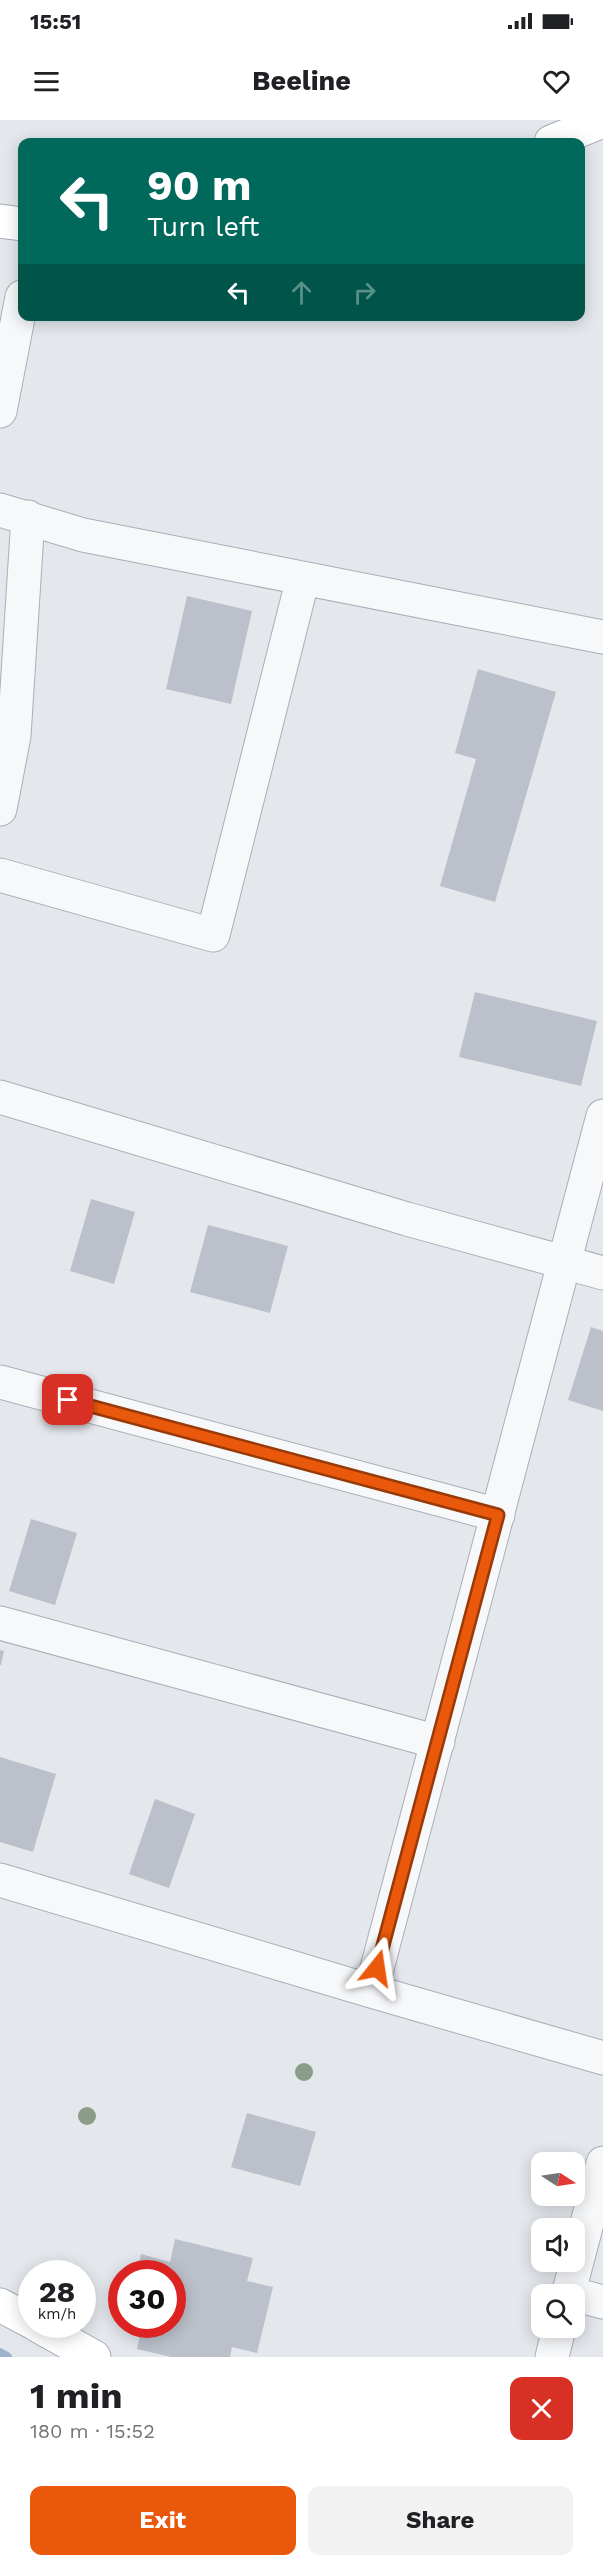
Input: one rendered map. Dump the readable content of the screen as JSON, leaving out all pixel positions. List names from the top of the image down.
{
  "north": "right",
  "page": {
    "status": "15:51",
    "header": "Beeline",
    "turn": ["90 m", "Turn left"],
    "speed": "28 km/h",
    "limit": "30",
    "heading": ["1 min", "180 m · 15:52"],
    "buttons": ["Exit", "Share"]
  }
}
